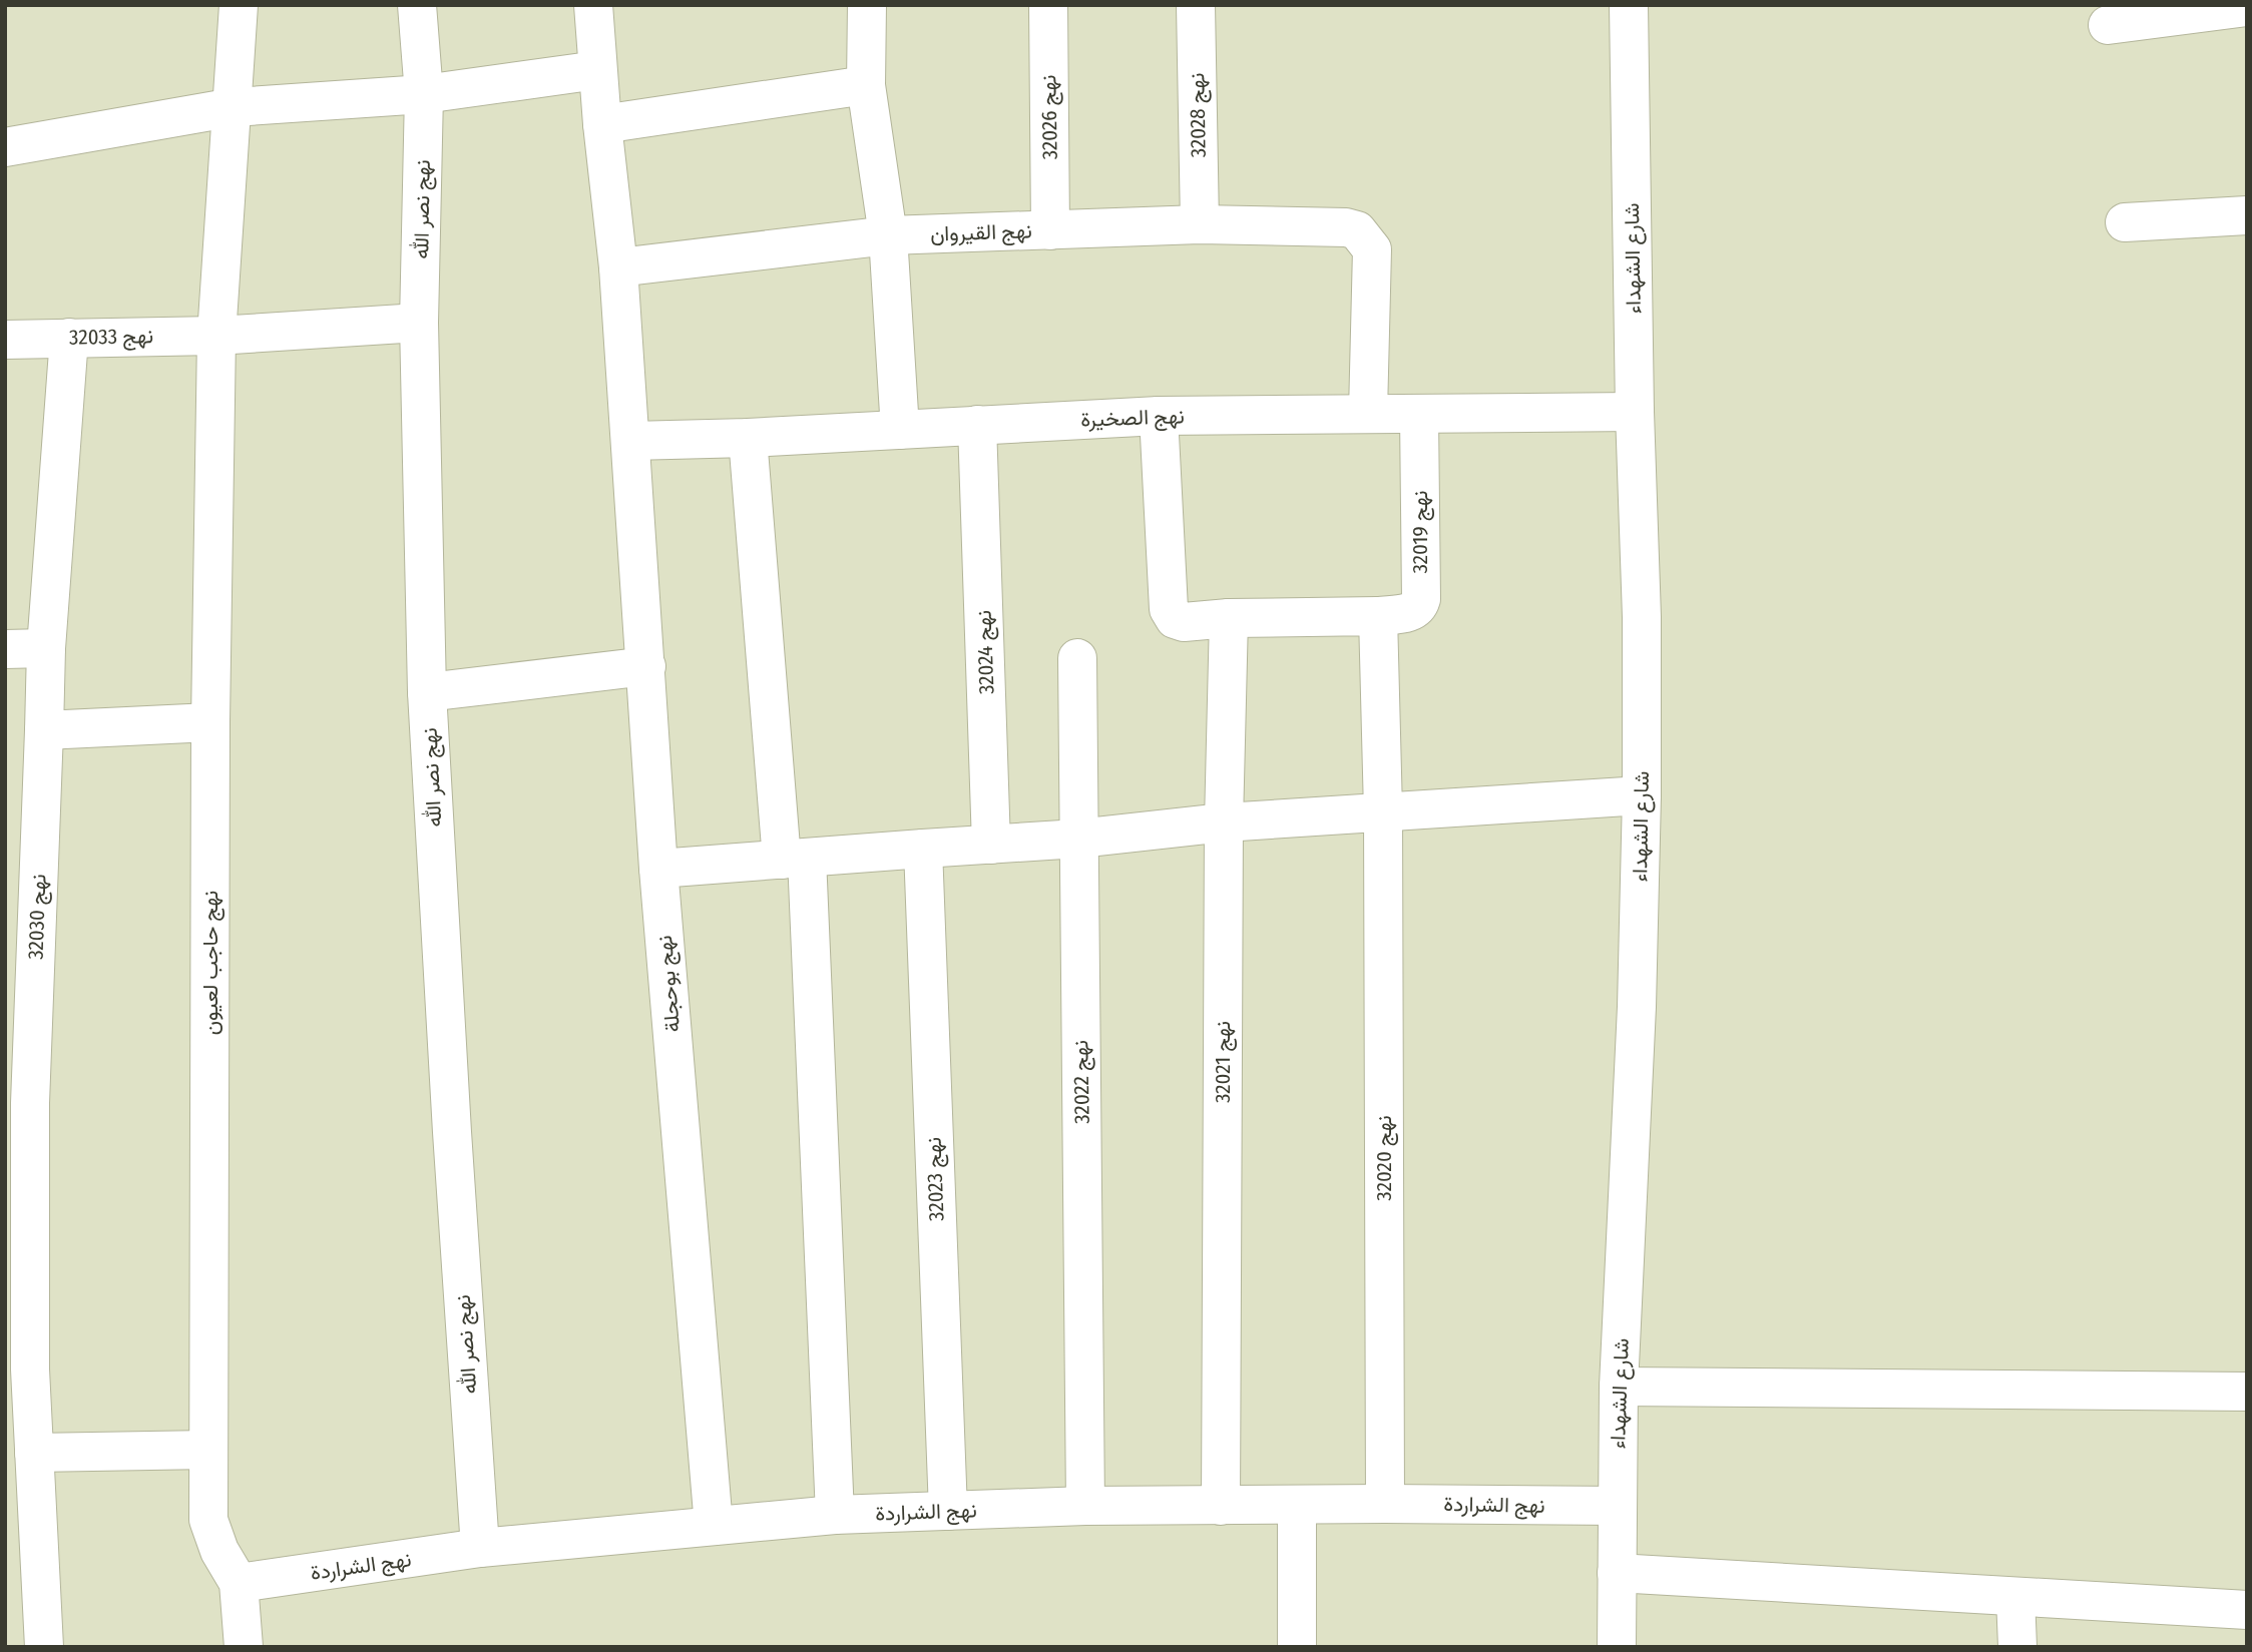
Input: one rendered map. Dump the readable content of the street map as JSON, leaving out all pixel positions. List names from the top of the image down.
{
  "streets": {
    "street": [
      "نهج 32028",
      "نهج 32026",
      "نهج نصر الله",
      "نهج القيروان",
      "شارع الشهداء",
      "نهج 32033",
      "نهج الصخيرة",
      "نهج 32019",
      "نهج 32024",
      "نهج 32030",
      "نهج حاجب لعيون",
      "نهج بوحجلة",
      "نهج 32021",
      "نهج 32022",
      "نهج 32020",
      "نهج 32023",
      "نهج الشراردة"
    ]
  },
  "crossings": [
    ["نهج 32028", "نهج القيروان"],
    ["نهج 32026", "نهج القيروان"],
    ["نهج نصر الله", "نهج 32033"],
    ["نهج نصر الله", "نهج الشراردة"],
    ["نهج القيروان", "نهج الصخيرة"],
    ["نهج القيروان", "نهج بوحجلة"],
    ["شارع الشهداء", "نهج الصخيرة"],
    ["شارع الشهداء", "نهج الشراردة"],
    ["نهج 32033", "نهج 32030"],
    ["نهج 32033", "نهج حاجب لعيون"],
    ["نهج الصخيرة", "نهج 32019"],
    ["نهج الصخيرة", "نهج 32024"],
    ["نهج الصخيرة", "نهج بوحجلة"],
    ["نهج 32019", "نهج 32021"],
    ["نهج 32019", "نهج 32020"],
    ["نهج حاجب لعيون", "نهج الشراردة"],
    ["نهج بوحجلة", "نهج الشراردة"],
    ["نهج 32021", "نهج الشراردة"],
    ["نهج 32022", "نهج الشراردة"],
    ["نهج 32020", "نهج الشراردة"],
    ["نهج 32023", "نهج الشراردة"]
  ]
}
